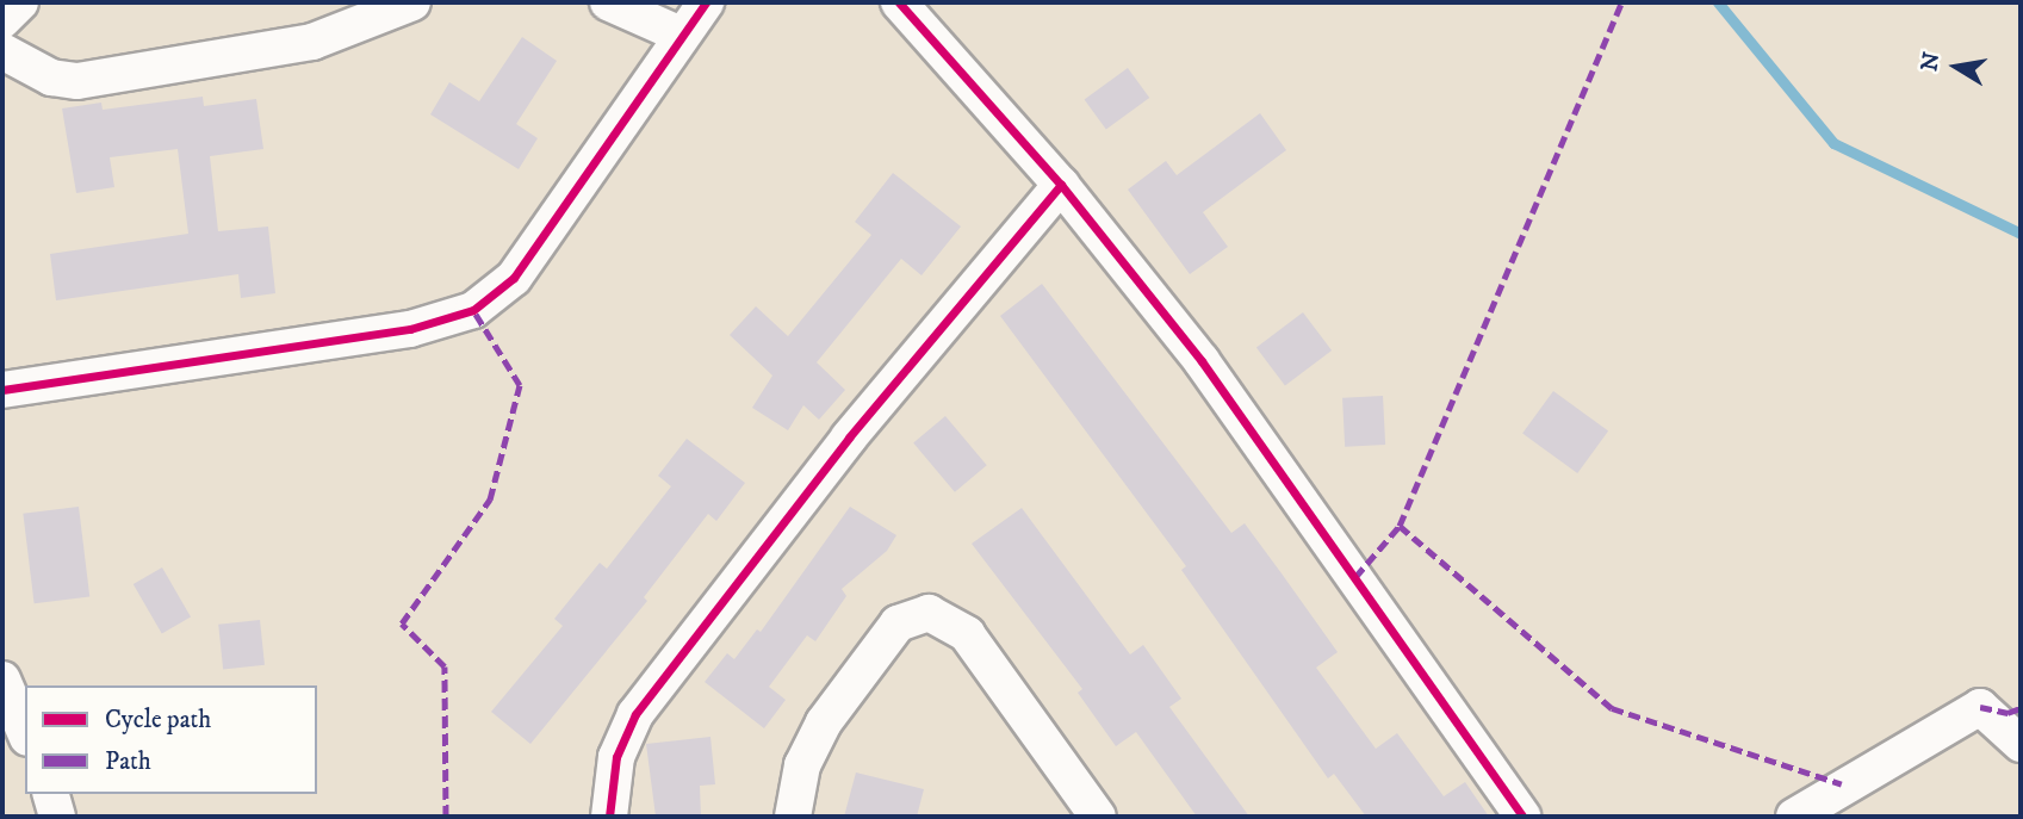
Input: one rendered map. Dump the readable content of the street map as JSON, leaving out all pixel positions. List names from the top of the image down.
{
  "legend": ["Cycle path", "Path"],
  "north": "left"
}
